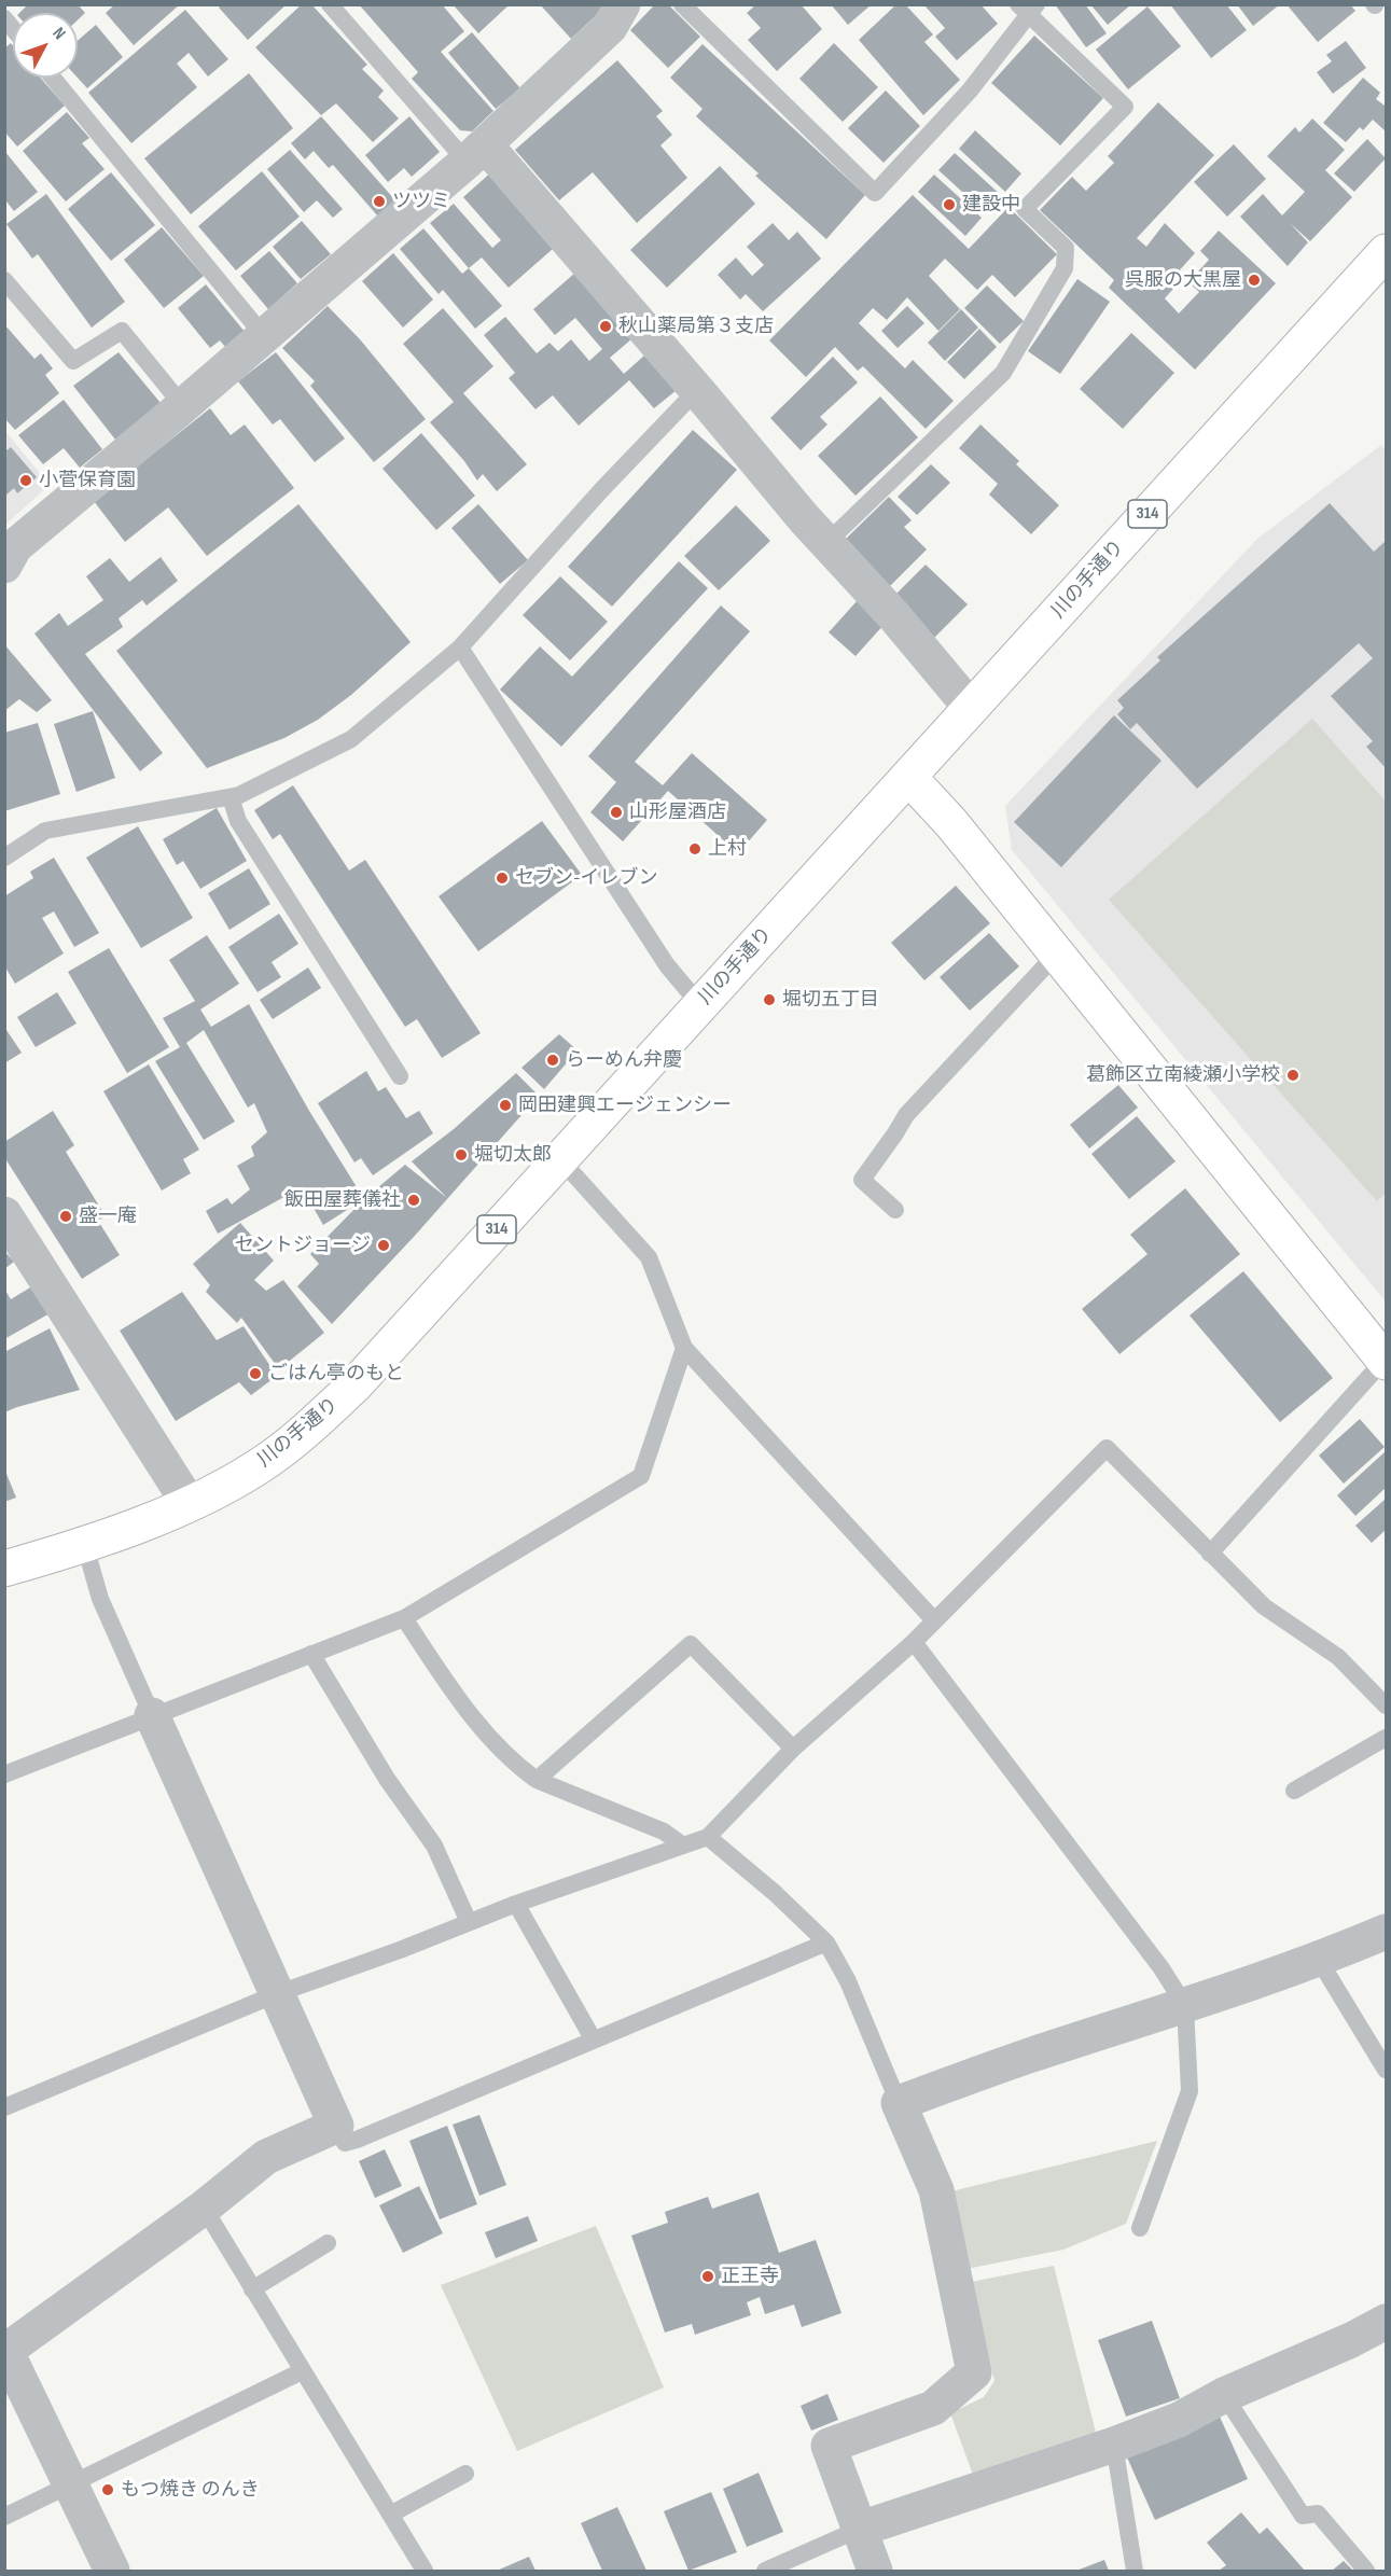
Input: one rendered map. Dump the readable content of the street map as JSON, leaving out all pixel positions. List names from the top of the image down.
{
  "streets": {
    "main road": ["314", "川の手通り"]
  },
  "places": [
    "ツツミ",
    "建設中",
    "呉服の大黒屋",
    "秋山薬局第３支店",
    "小菅保育園",
    "山形屋酒店",
    "上村",
    "セブン-イレブン",
    "堀切五丁目",
    "らーめん弁慶",
    "葛飾区立南綾瀬小学校",
    "岡田建興エージェンシー",
    "堀切太郎",
    "飯田屋葬儀社",
    "盛一庵",
    "セントジョージ",
    "ごはん亭のもと",
    "正王寺",
    "もつ焼き のんき"
  ],
  "north": "top right"
}
